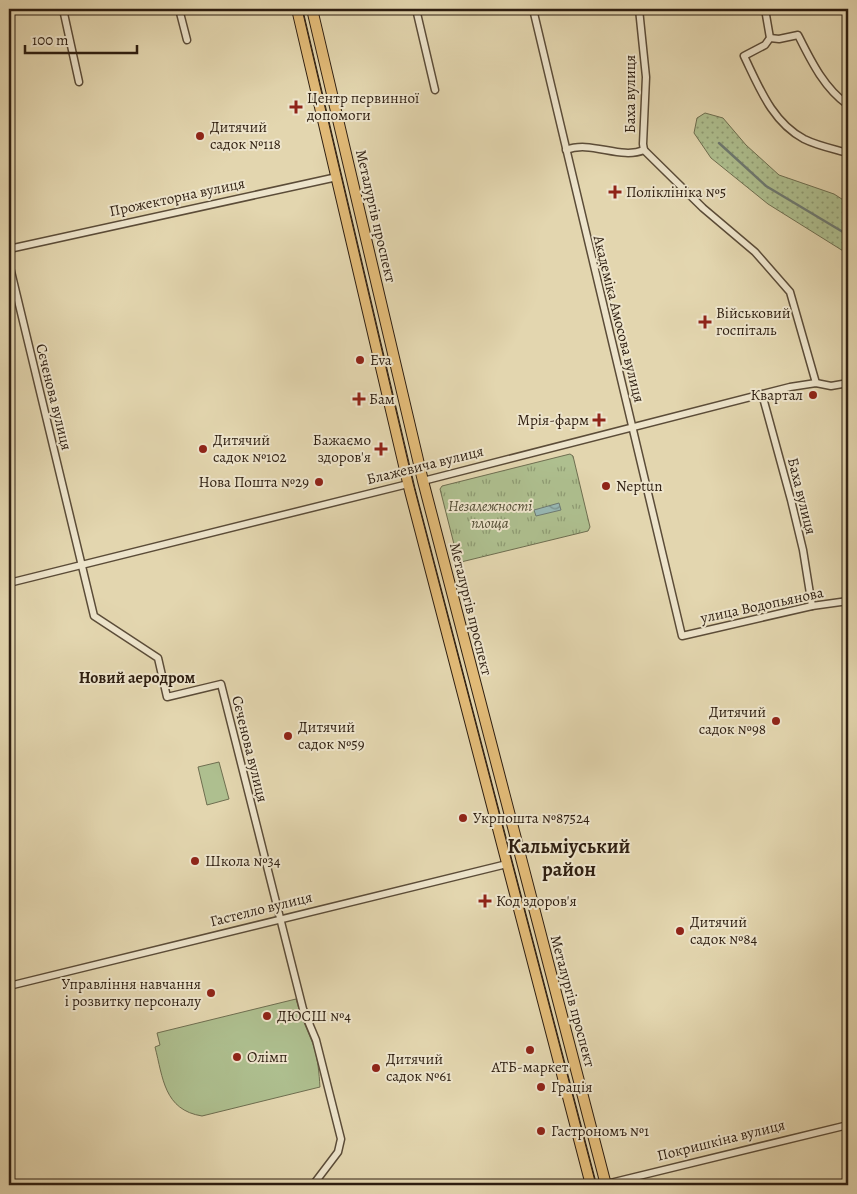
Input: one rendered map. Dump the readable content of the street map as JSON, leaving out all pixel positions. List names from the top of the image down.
{
  "streets": {
    "main road": [
      "Прожекторна вулиця",
      "Металургів проспект",
      "Блажевича вулиця",
      "Гастелло вулиця"
    ],
    "street": [
      "Баха вулиця",
      "Академіка Амосова вулиця",
      "Сєченова вулиця",
      "улица Водопьянова",
      "Покришкіна вулиця"
    ]
  },
  "crossings": [
    ["Баха вулиця", "Блажевича вулиця"],
    ["Баха вулиця", "улица Водопьянова"],
    ["Прожекторна вулиця", "Металургів проспект"],
    ["Металургів проспект", "Блажевича вулиця"],
    ["Металургів проспект", "Гастелло вулиця"],
    ["Металургів проспект", "Покришкіна вулиця"],
    ["Академіка Амосова вулиця", "Блажевича вулиця"],
    ["Академіка Амосова вулиця", "улица Водопьянова"],
    ["Сєченова вулиця", "Блажевича вулиця"],
    ["Сєченова вулиця", "Гастелло вулиця"]
  ],
  "districts": ["Новий аеродром", "Кальміуський район"],
  "parks": ["Незалежності площа"],
  "places": {
    "health": [
      "Центр первинної допомоги",
      "Поліклініка №5",
      "Військовий госпіталь",
      "Бам",
      "Мрія-фарм",
      "Бажаємо здоров'я",
      "Код здоров'я"
    ],
    "other": [
      "Дитячий садок №118",
      "Eva",
      "Квартал",
      "Дитячий садок №102",
      "Нова Пошта №29",
      "Neptun",
      "Дитячий садок №98",
      "Дитячий садок №59",
      "Укрпошта №87524",
      "Школа №34",
      "Дитячий садок №84",
      "Управління навчання і розвитку персоналу",
      "ДЮСШ №4",
      "АТБ-маркет",
      "Олімп",
      "Дитячий садок №61",
      "Грація",
      "Гастрономъ №1"
    ]
  },
  "scale_bar": "100 m"
}
